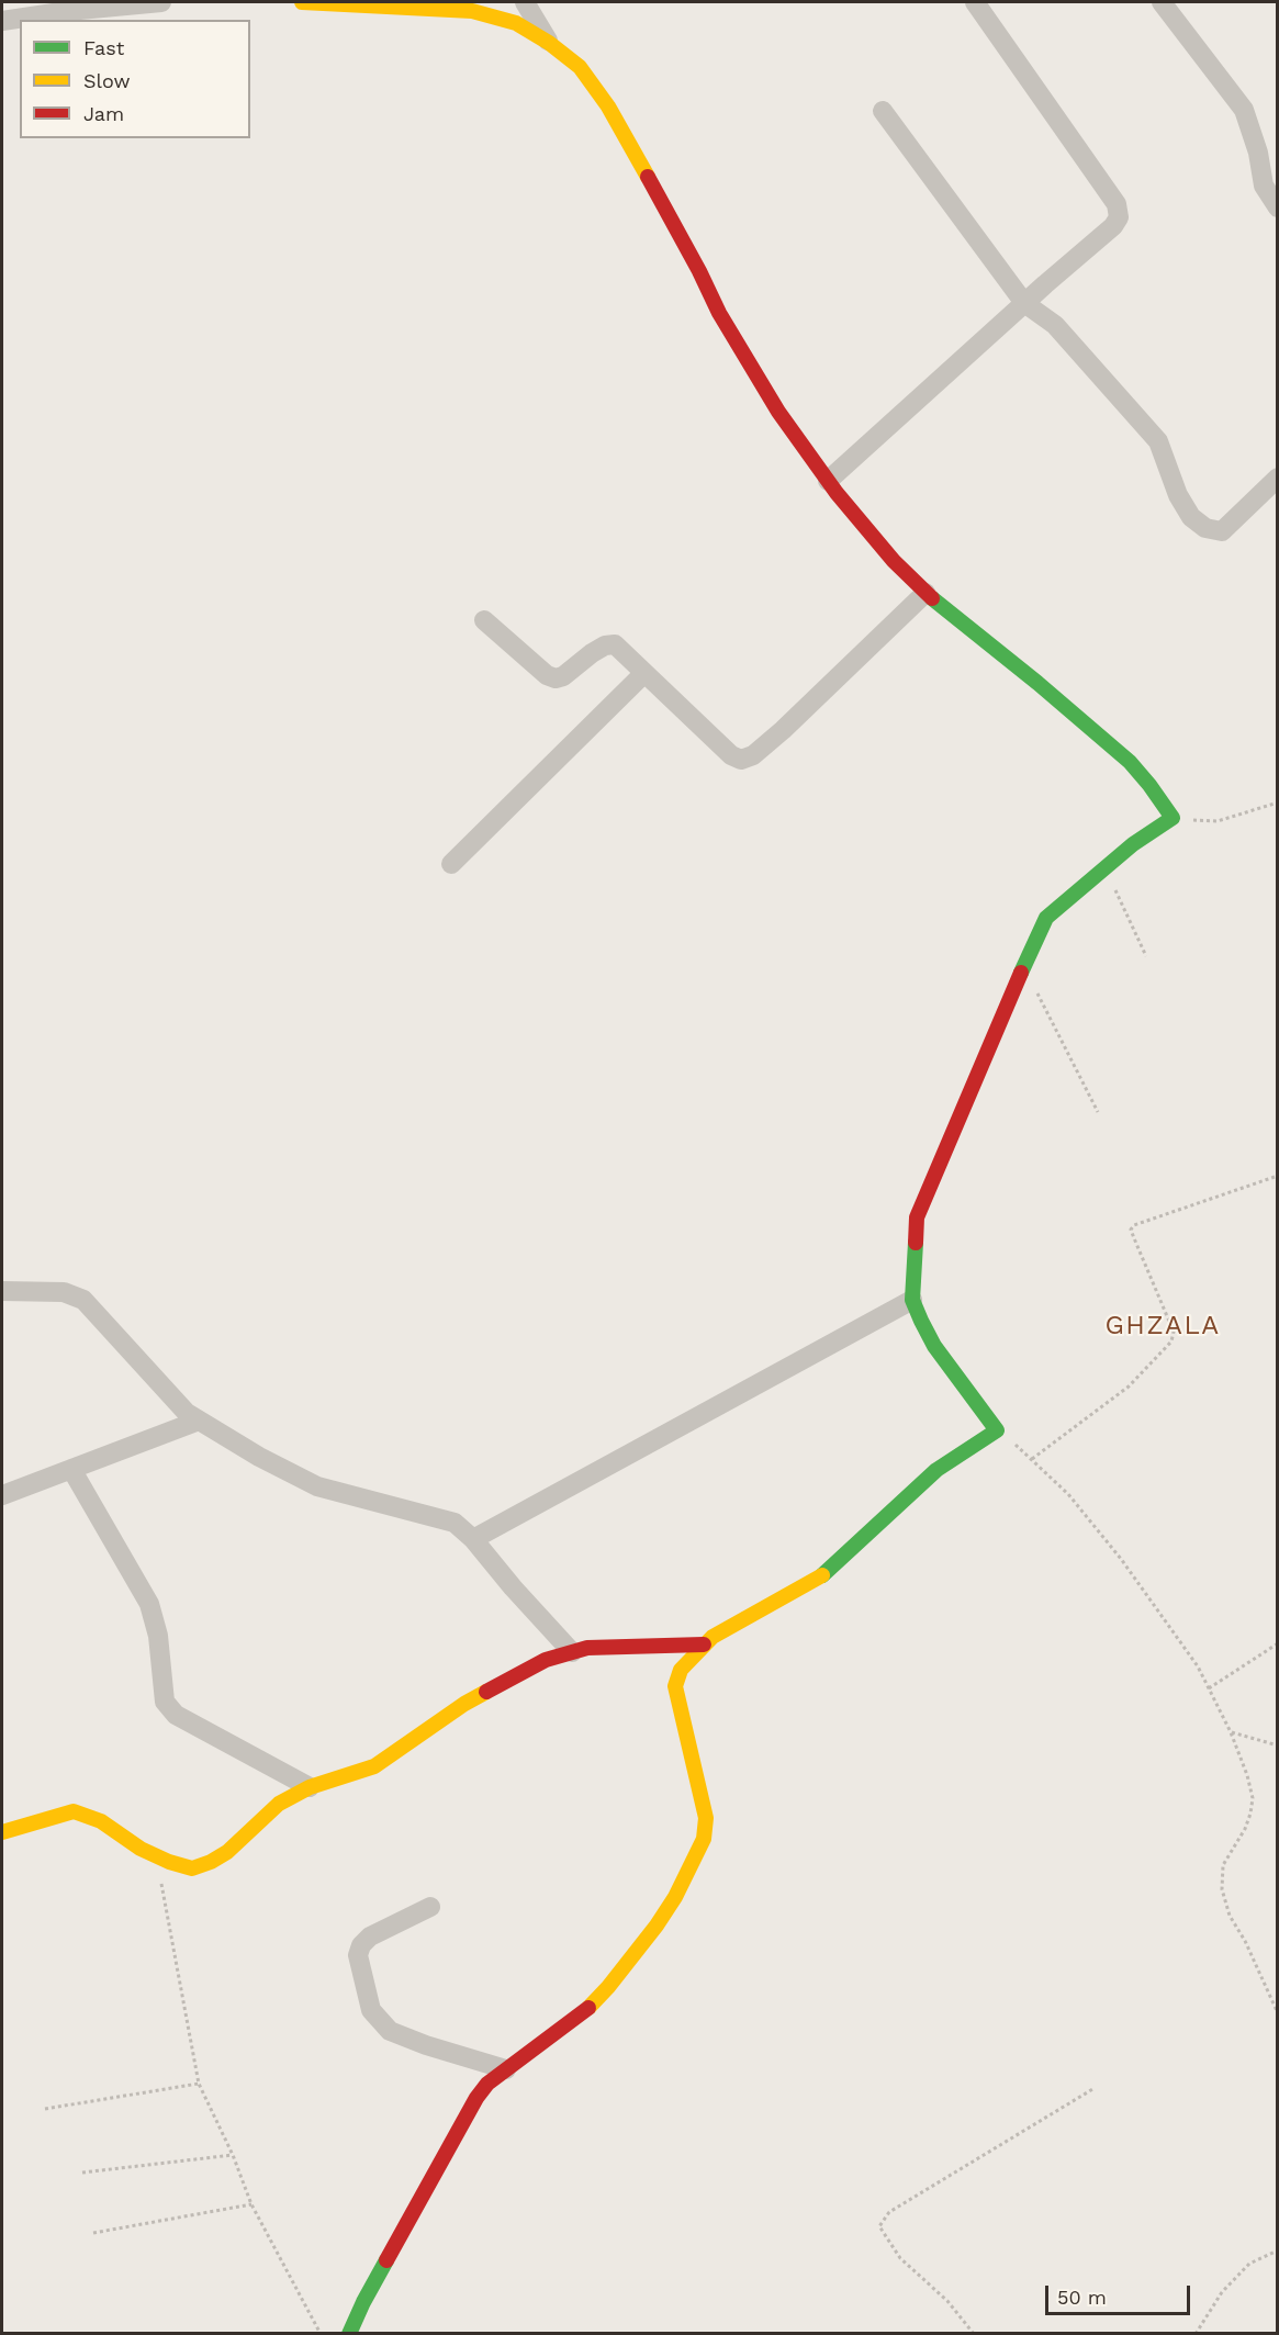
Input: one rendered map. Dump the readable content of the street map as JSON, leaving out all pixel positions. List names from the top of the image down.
{
  "districts": ["GHZALA"],
  "legend": ["Fast", "Slow", "Jam"],
  "scale_bar": "50 m"
}
